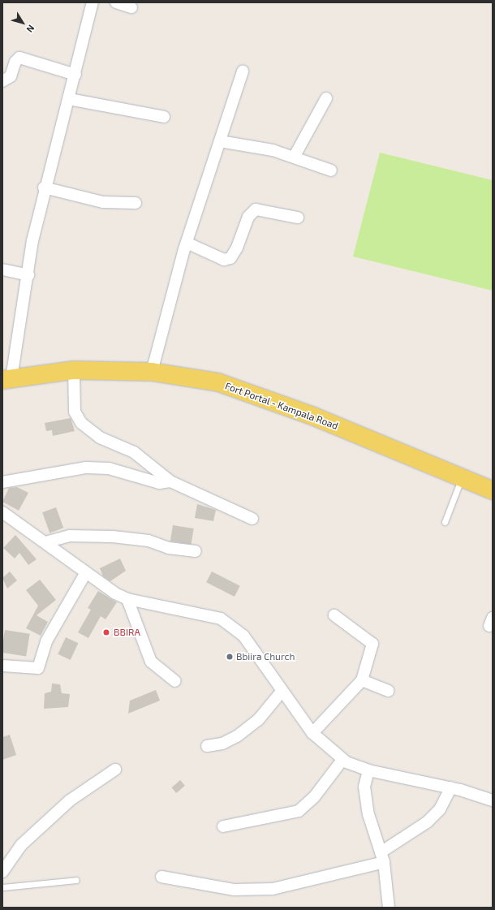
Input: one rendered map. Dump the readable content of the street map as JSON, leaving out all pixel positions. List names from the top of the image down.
{
  "streets": {
    "main road": ["Fort Portal - Kampala Road"]
  },
  "places": ["BBIRA", "Bbiira Church"],
  "north": "bottom right"
}
